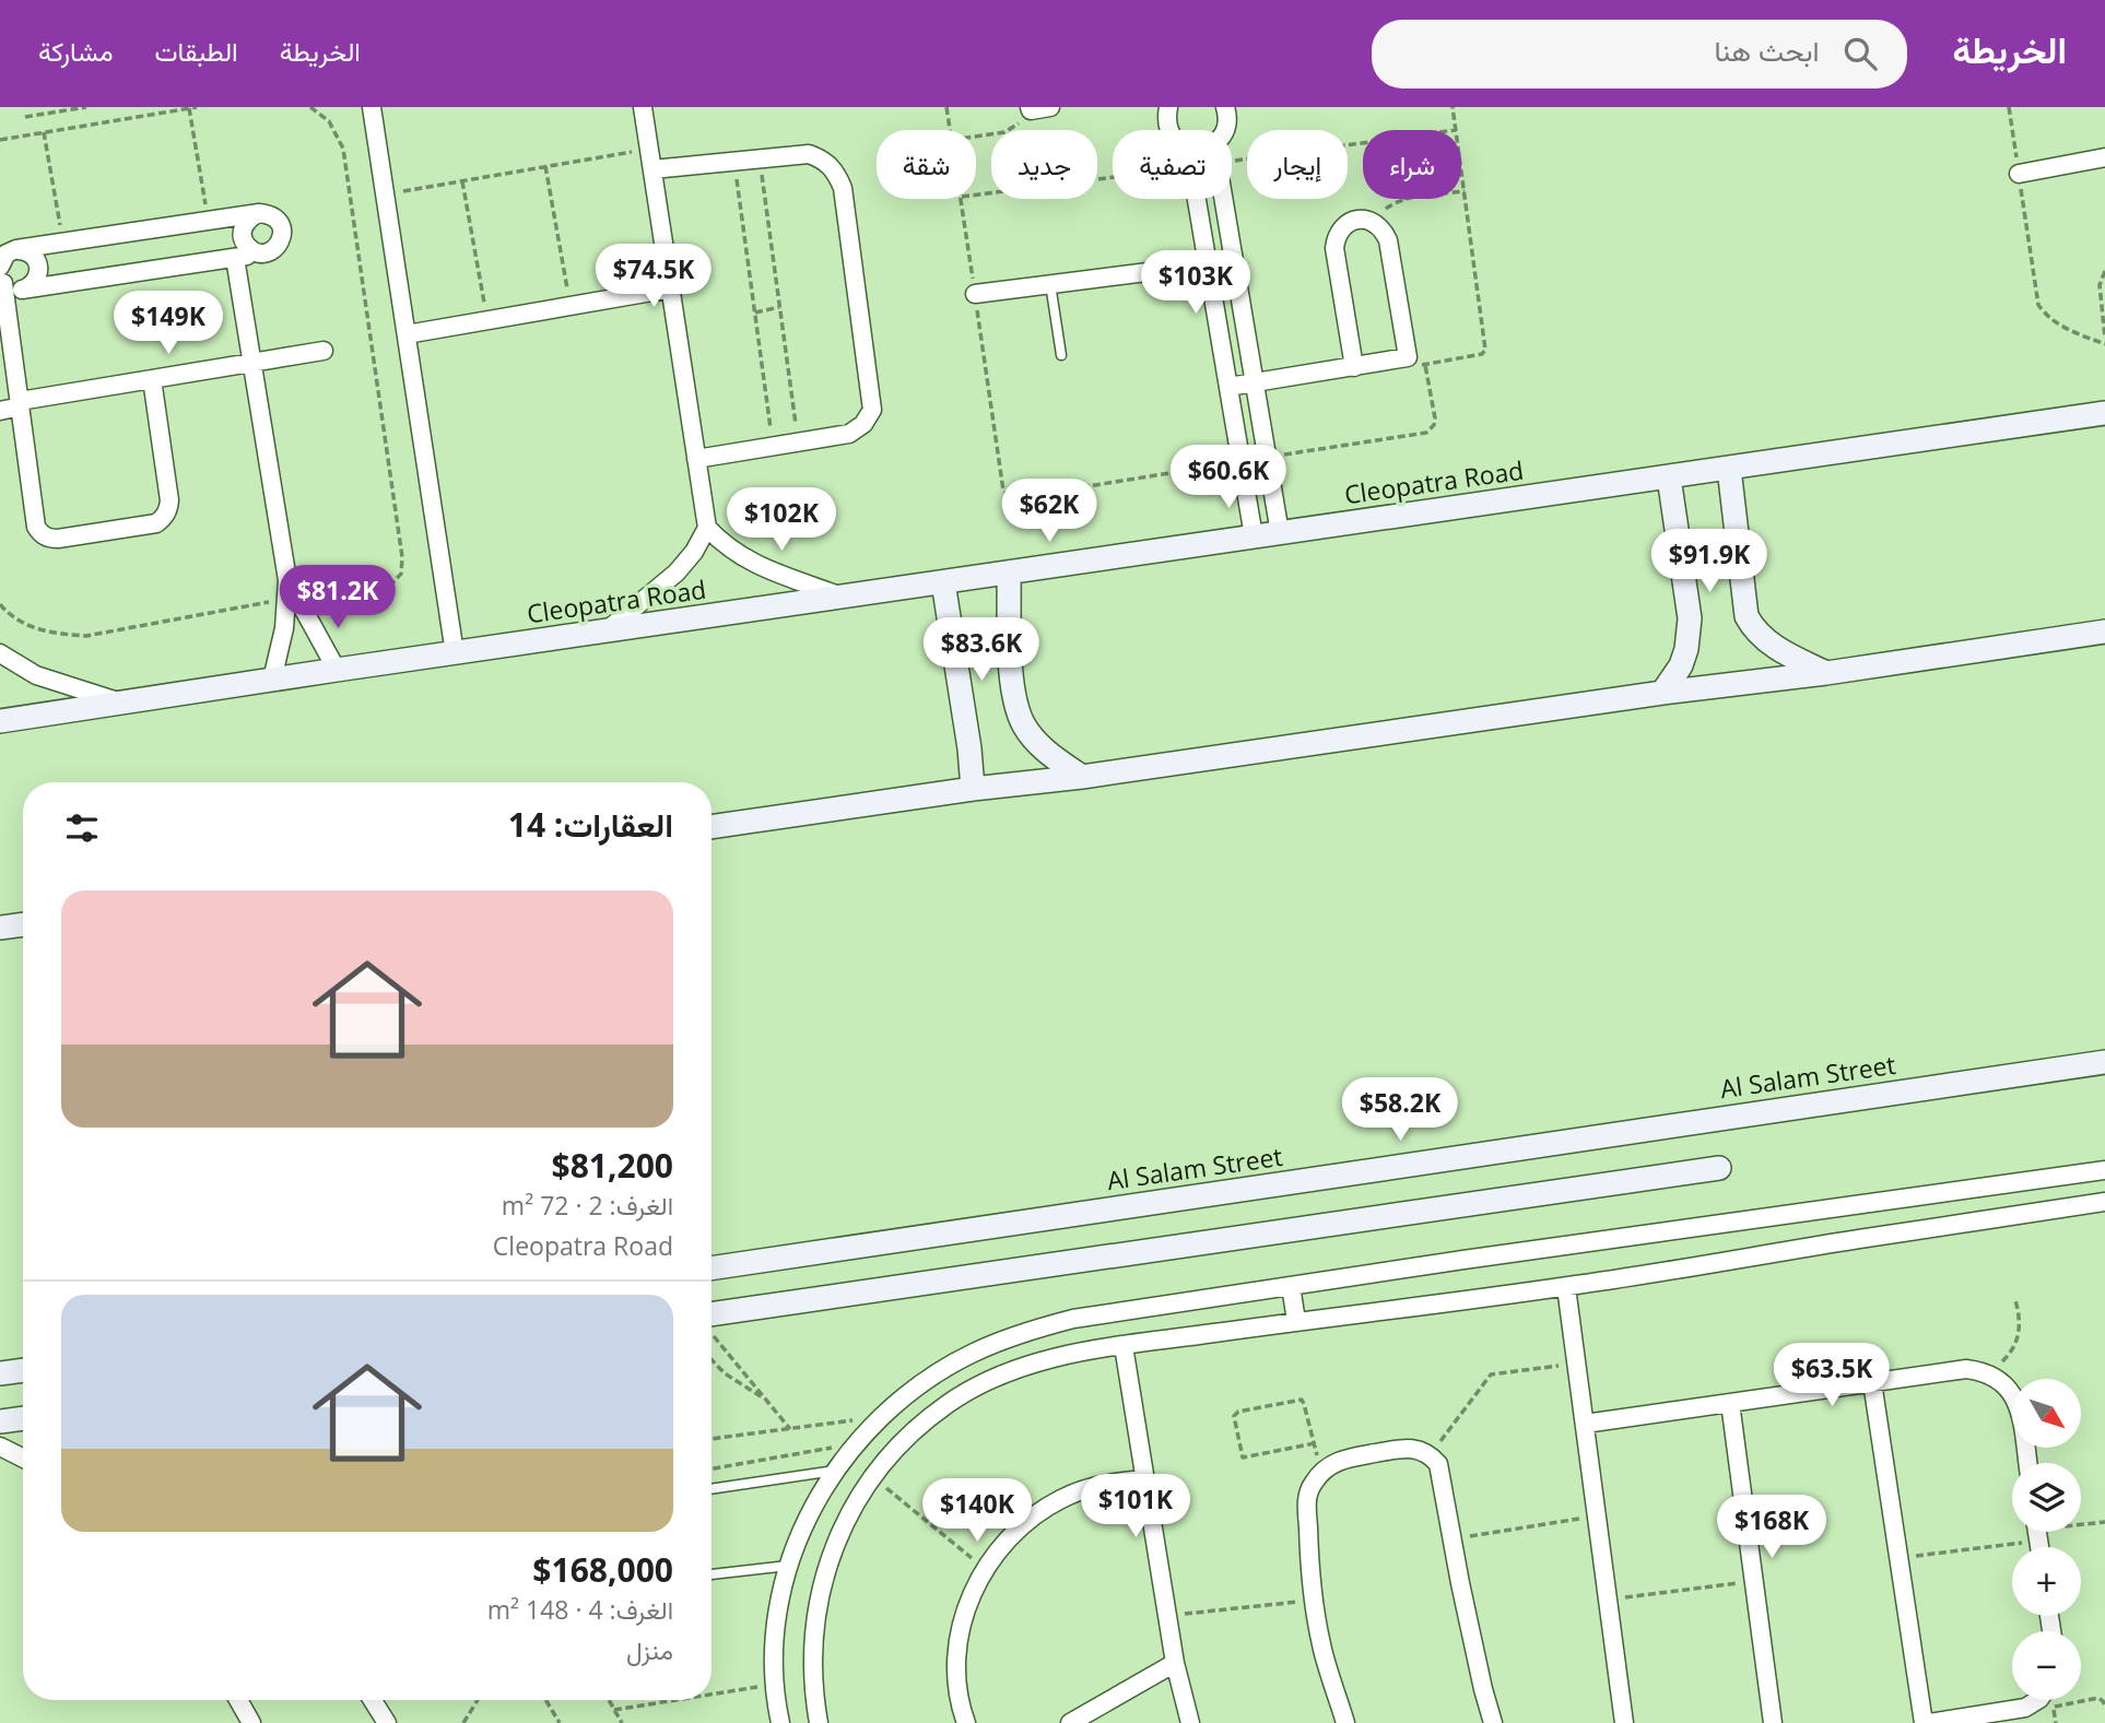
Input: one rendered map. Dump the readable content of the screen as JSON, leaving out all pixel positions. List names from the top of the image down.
{
  "streets": {
    "main road": ["Cleopatra Road", "Al Salam Street"]
  },
  "north": "bottom right",
  "page": {
    "header": "الخريطة",
    "search": "ابحث هنا",
    "nav": ["الخريطة", "الطبقات", "مشاركة"],
    "chip": [
      "شراء",
      "إيجار",
      "تصفية",
      "جديد",
      "شقة"
    ],
    "price": [
      "$74.5K",
      "$103K",
      "$149K",
      "$60.6K",
      "$62K",
      "$102K",
      "$91.9K",
      "$81.2K",
      "$83.6K",
      "$58.2K",
      "$63.5K",
      "$101K",
      "$140K",
      "$168K"
    ],
    "heading": "العقارات: 14",
    "list": [
      {
        "name": "$81,200",
        "note": "الغرف: 2 · 72 m² · Cleopatra Road"
      },
      {
        "name": "$168,000",
        "note": "الغرف: 4 · 148 m² · منزل"
      }
    ],
    "map_buttons": ["+", "−"]
  }
}
